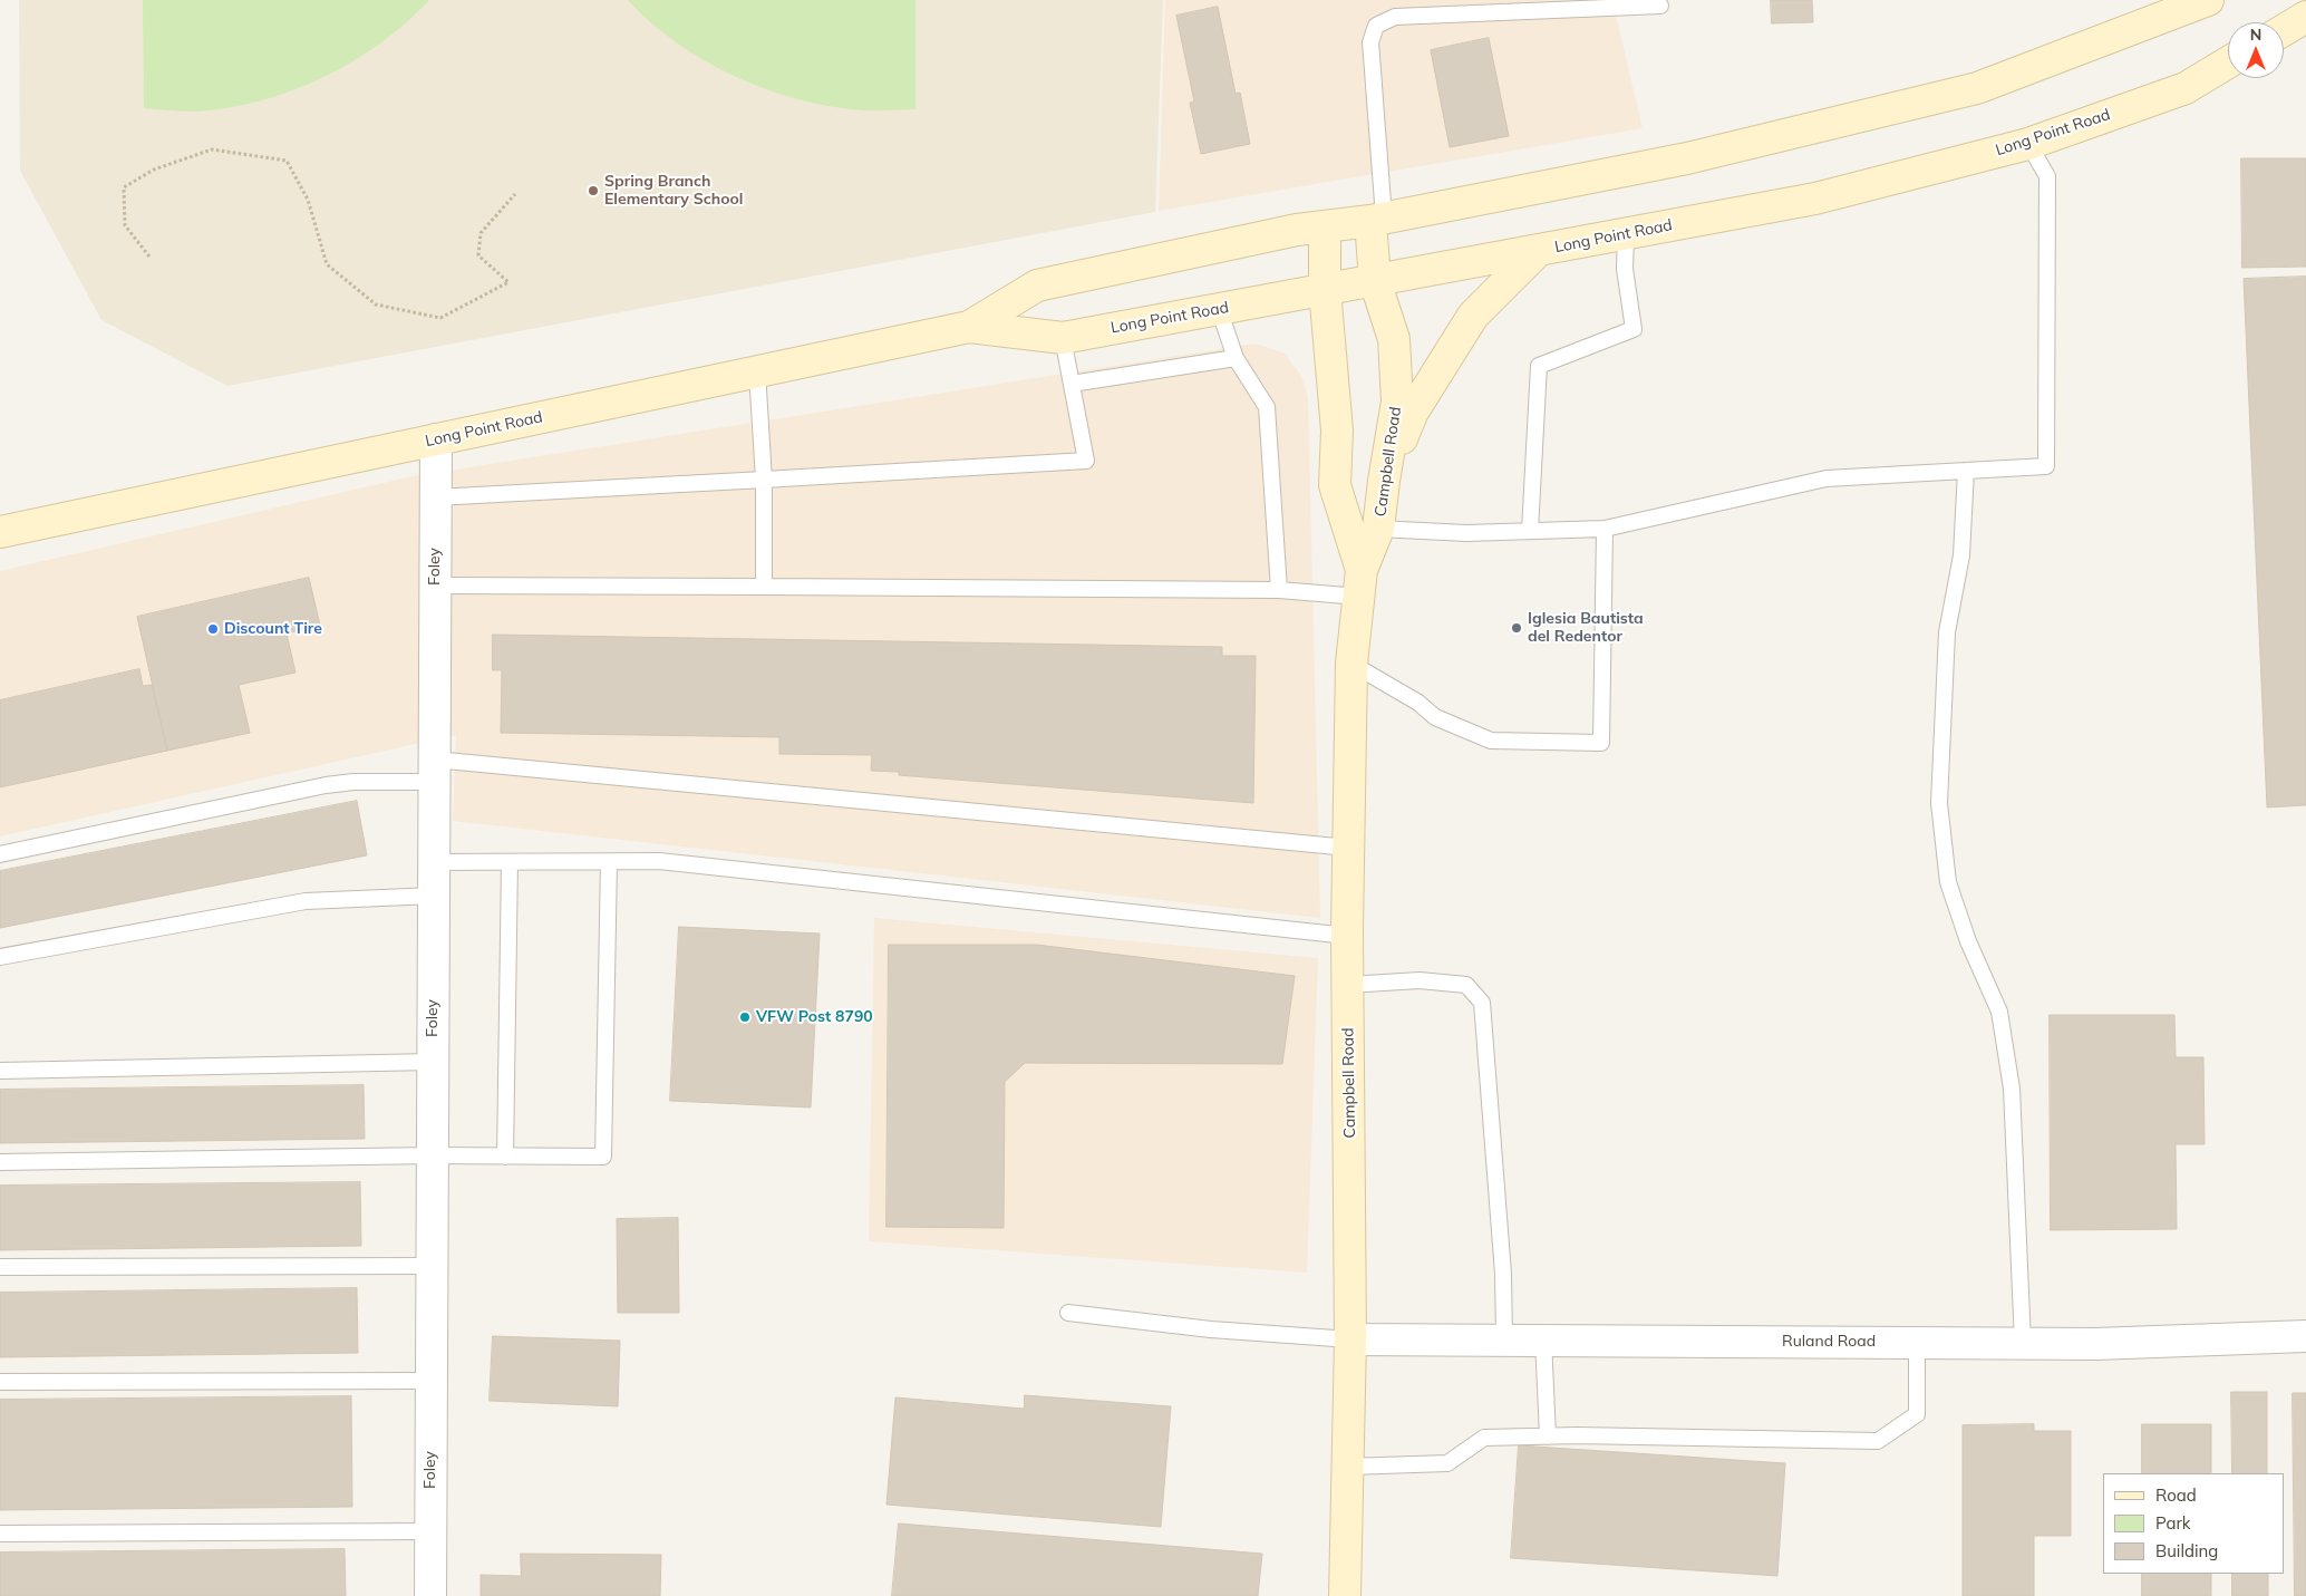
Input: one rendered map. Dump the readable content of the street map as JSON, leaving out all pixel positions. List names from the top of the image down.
{
  "streets": {
    "main road": ["Long Point Road", "Campbell Road"],
    "street": ["Foley", "Ruland Road"]
  },
  "crossings": [
    ["Long Point Road", "Campbell Road"],
    ["Long Point Road", "Foley"],
    ["Campbell Road", "Ruland Road"]
  ],
  "places": [
    "Spring Branch Elementary School",
    "Iglesia Bautista del Redentor",
    "Discount Tire",
    "VFW Post 8790"
  ],
  "legend": ["Road", "Park", "Building"],
  "north": "top"
}
